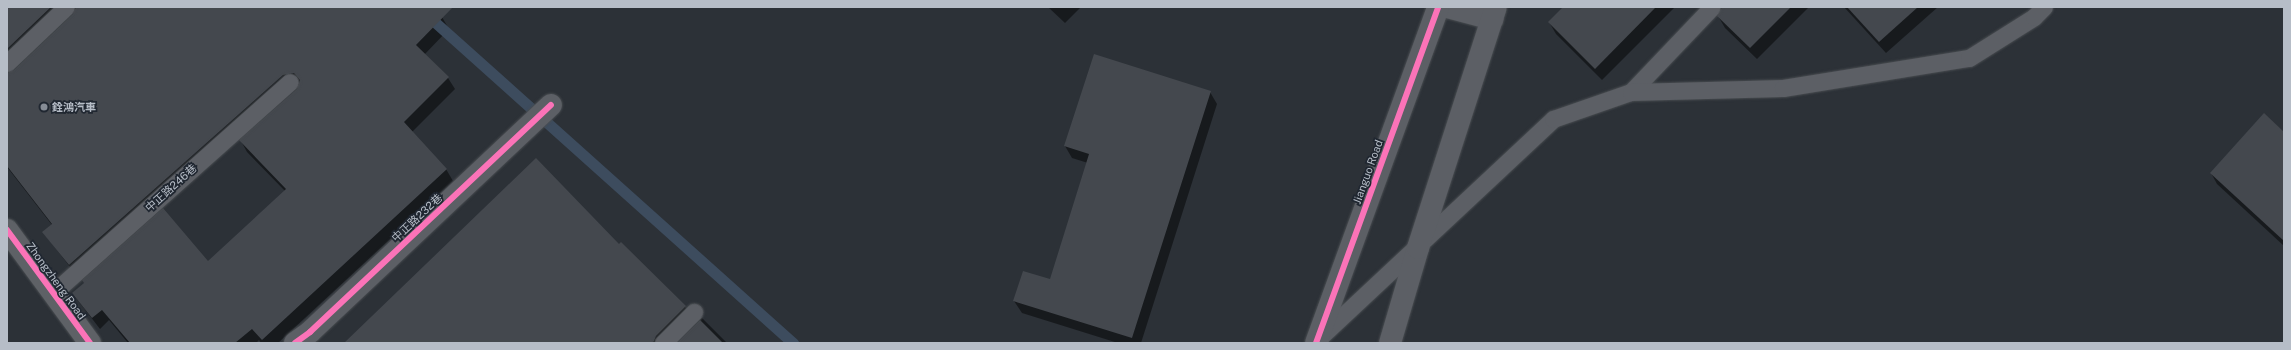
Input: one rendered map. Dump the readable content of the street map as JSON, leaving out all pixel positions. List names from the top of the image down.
{
  "streets": {
    "main road": ["Zhongzheng Road"],
    "street": ["Jianguo Road", "中正路232巷"],
    "lane": ["中正路246巷"]
  },
  "crossings": [
    ["中正路246巷", "Zhongzheng Road"]
  ],
  "places": ["銓鴻汽車"]
}
